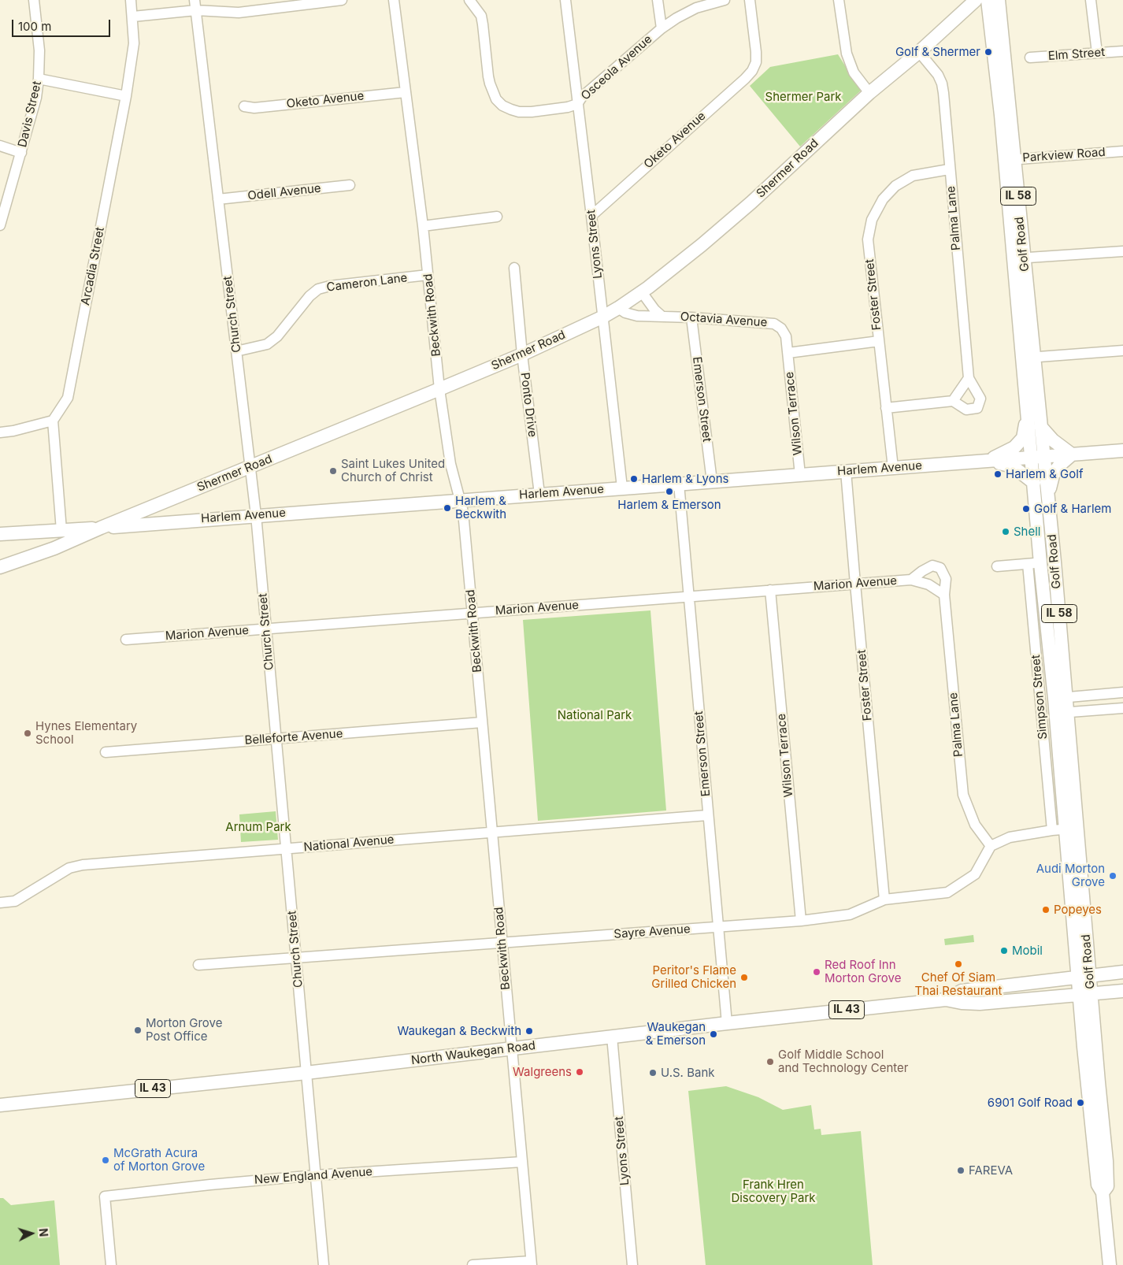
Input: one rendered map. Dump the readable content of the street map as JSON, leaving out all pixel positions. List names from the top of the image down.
{
  "streets": {
    "main road": [
      "Shermer Road",
      "IL 58",
      "Golf Road",
      "Harlem Avenue",
      "IL 43",
      "North Waukegan Road"
    ],
    "street": [
      "Elm Street",
      "Osceola Avenue",
      "Oketo Avenue",
      "Davis Street",
      "Parkview Road",
      "Odell Avenue",
      "Palma Lane",
      "Lyons Street",
      "Arcadia Street",
      "Cameron Lane",
      "Foster Street",
      "Church Street",
      "Beckwith Road",
      "Octavia Avenue",
      "Emerson Street",
      "Ponto Drive",
      "Wilson Terrace",
      "Marion Avenue",
      "Simpson Street",
      "Belleforte Avenue",
      "National Avenue",
      "Sayre Avenue",
      "New England Avenue"
    ]
  },
  "crossings": [
    ["Osceola Avenue", "Lyons Street"],
    ["Oketo Avenue", "Lyons Street"],
    ["Oketo Avenue", "Beckwith Road"],
    ["Parkview Road", "Golf Road"],
    ["Shermer Road", "Palma Lane"],
    ["Shermer Road", "Lyons Street"],
    ["Shermer Road", "Church Street"],
    ["Shermer Road", "Beckwith Road"],
    ["Shermer Road", "Octavia Avenue"],
    ["Shermer Road", "Ponto Drive"],
    ["Shermer Road", "Harlem Avenue"],
    ["Odell Avenue", "Church Street"],
    ["Palma Lane", "Foster Street"],
    ["Palma Lane", "Marion Avenue"],
    ["Palma Lane", "Sayre Avenue"],
    ["Lyons Street", "Harlem Avenue"],
    ["Lyons Street", "North Waukegan Road"],
    ["Golf Road", "Harlem Avenue"],
    ["Golf Road", "Simpson Street"],
    ["Golf Road", "IL 43"],
    ["Golf Road", "North Waukegan Road"],
    ["Cameron Lane", "Church Street"],
    ["Cameron Lane", "Beckwith Road"],
    ["Foster Street", "Harlem Avenue"],
    ["Foster Street", "Marion Avenue"],
    ["Foster Street", "Sayre Avenue"],
    ["Church Street", "Harlem Avenue"],
    ["Church Street", "Marion Avenue"],
    ["Church Street", "Belleforte Avenue"],
    ["Church Street", "National Avenue"],
    ["Church Street", "Sayre Avenue"],
    ["Church Street", "North Waukegan Road"],
    ["Church Street", "New England Avenue"],
    ["Beckwith Road", "Harlem Avenue"],
    ["Beckwith Road", "Marion Avenue"],
    ["Beckwith Road", "Belleforte Avenue"],
    ["Beckwith Road", "National Avenue"],
    ["Beckwith Road", "Sayre Avenue"],
    ["Beckwith Road", "North Waukegan Road"],
    ["Beckwith Road", "New England Avenue"],
    ["Octavia Avenue", "Emerson Street"],
    ["Octavia Avenue", "Wilson Terrace"],
    ["Emerson Street", "Harlem Avenue"],
    ["Emerson Street", "Marion Avenue"],
    ["Emerson Street", "National Avenue"],
    ["Emerson Street", "Sayre Avenue"],
    ["Emerson Street", "North Waukegan Road"],
    ["Ponto Drive", "Harlem Avenue"],
    ["Wilson Terrace", "Harlem Avenue"],
    ["Wilson Terrace", "Marion Avenue"],
    ["Wilson Terrace", "Sayre Avenue"],
    ["IL 43", "North Waukegan Road"]
  ],
  "parks": [
    "Shermer Park",
    "National Park",
    "Arnum Park",
    "Frank Hren Discovery Park"
  ],
  "places": [
    "Golf & Shermer",
    "Saint Lukes United Church of Christ",
    "Harlem & Golf",
    "Harlem & Lyons",
    "Harlem & Emerson",
    "Harlem & Beckwith",
    "Golf & Harlem",
    "Shell",
    "Hynes Elementary School",
    "Audi Morton Grove",
    "Popeyes",
    "Mobil",
    "Chef Of Siam Thai Restaurant",
    "Red Roof Inn Morton Grove",
    "Peritor's Flame Grilled Chicken",
    "Morton Grove Post Office",
    "Waukegan & Beckwith",
    "Waukegan & Emerson",
    "Golf Middle School and Technology Center",
    "Walgreens",
    "U.S. Bank",
    "6901 Golf Road",
    "McGrath Acura of Morton Grove",
    "FAREVA"
  ],
  "scale_bar": "100 m",
  "north": "right"
}
